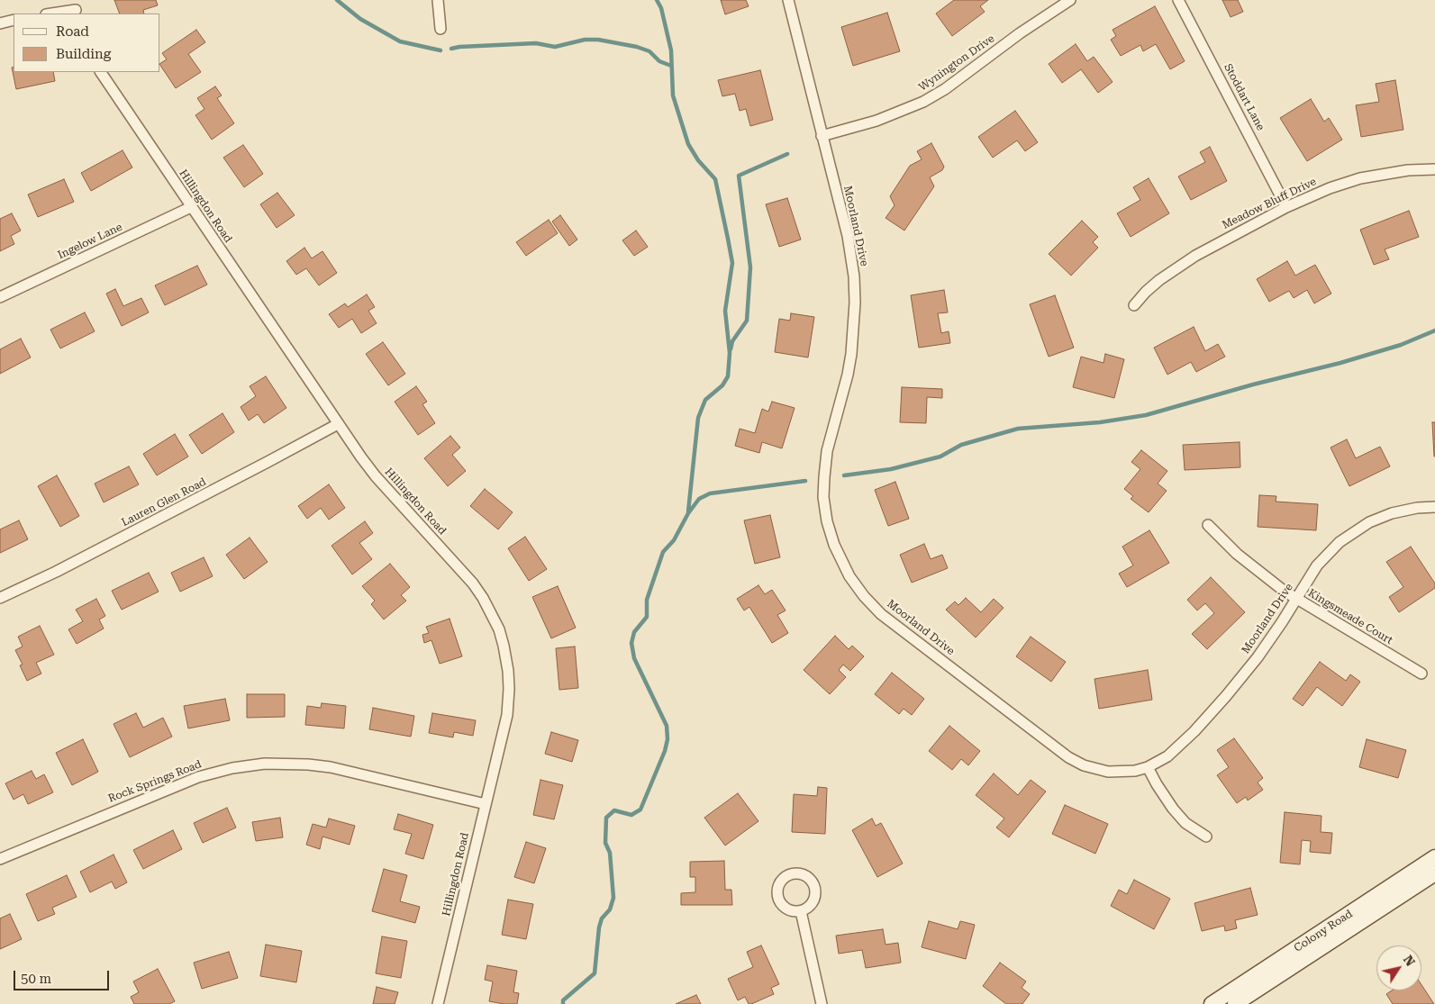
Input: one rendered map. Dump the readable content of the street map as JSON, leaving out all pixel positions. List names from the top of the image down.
{
  "streets": {
    "main road": ["Colony Road"],
    "street": [
      "Wynington Drive",
      "Stoddart Lane",
      "Meadow Bluff Drive",
      "Hillingdon Road",
      "Moorland Drive",
      "Ingelow Lane",
      "Lauren Glen Road",
      "Kingsmeade Court",
      "Rock Springs Road"
    ]
  },
  "crossings": [
    ["Wynington Drive", "Moorland Drive"],
    ["Stoddart Lane", "Meadow Bluff Drive"],
    ["Hillingdon Road", "Ingelow Lane"],
    ["Hillingdon Road", "Lauren Glen Road"],
    ["Hillingdon Road", "Rock Springs Road"],
    ["Moorland Drive", "Kingsmeade Court"]
  ],
  "legend": ["Road", "Building"],
  "scale_bar": "50 m",
  "north": "top right"
}
